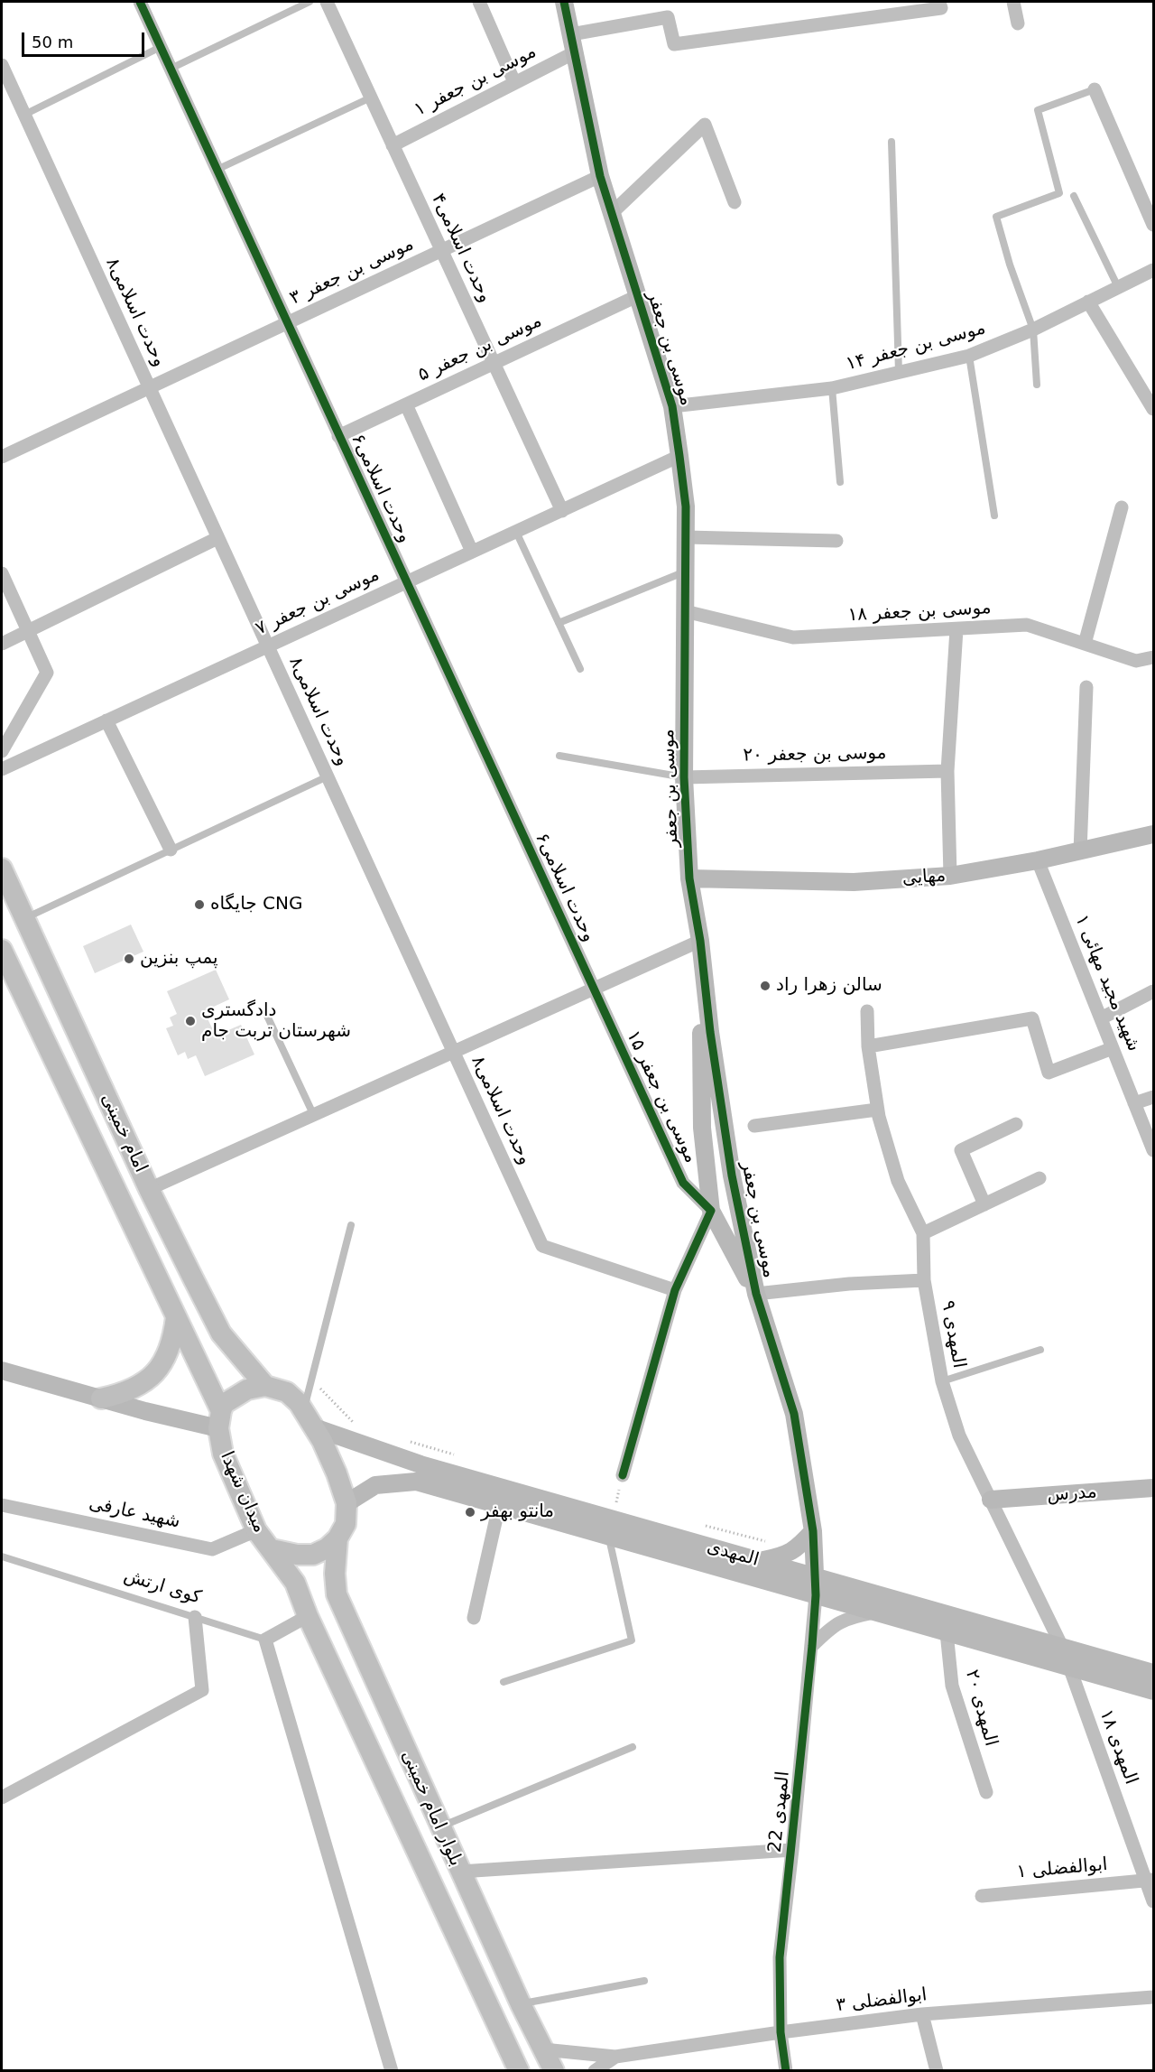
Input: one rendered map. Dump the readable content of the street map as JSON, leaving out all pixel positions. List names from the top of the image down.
{
  "streets": {
    "main road": ["امام خمینی", "میدان شهدا", "بلوار امام خمینی"],
    "street": [
      "موسی بن جعفر ۱",
      "وحدت اسلامی۴",
      "موسی بن جعفر ۳",
      "وحدت اسلامی۸",
      "موسی بن جعفر ۱۴",
      "موسی بن جعفر ۵",
      "موسی بن جعفر",
      "وحدت اسلامی۶",
      "موسی بن جعفر ۷",
      "موسی بن جعفر ۱۸",
      "موسی بن جعفر ۲۰",
      "مهایی",
      "شهید مجید مهائی ۱",
      "موسی بن جعفر ۱۵",
      "المهدی ۹",
      "مدرس",
      "شهید عارفی",
      "المهدی",
      "المهدی ۲۰",
      "المهدی ۱۸",
      "المهدی 22",
      "ابوالفضلی ۱",
      "ابوالفضلی ۳"
    ],
    "lane": ["کوی ارتش"]
  },
  "crossings": [
    ["موسی بن جعفر ۱", "وحدت اسلامی۴"],
    ["موسی بن جعفر ۱", "موسی بن جعفر"],
    ["وحدت اسلامی۴", "موسی بن جعفر ۳"],
    ["وحدت اسلامی۴", "موسی بن جعفر ۵"],
    ["وحدت اسلامی۴", "موسی بن جعفر ۷"],
    ["موسی بن جعفر ۳", "وحدت اسلامی۸"],
    ["موسی بن جعفر ۳", "موسی بن جعفر"],
    ["موسی بن جعفر ۳", "وحدت اسلامی۶"],
    ["وحدت اسلامی۸", "موسی بن جعفر ۷"],
    ["موسی بن جعفر ۱۴", "موسی بن جعفر"],
    ["موسی بن جعفر ۵", "موسی بن جعفر"],
    ["موسی بن جعفر ۵", "وحدت اسلامی۶"],
    ["موسی بن جعفر", "موسی بن جعفر ۷"],
    ["موسی بن جعفر", "موسی بن جعفر ۱۸"],
    ["موسی بن جعفر", "موسی بن جعفر ۲۰"],
    ["موسی بن جعفر", "مهایی"],
    ["موسی بن جعفر", "موسی بن جعفر ۱۵"],
    ["موسی بن جعفر", "المهدی"],
    ["موسی بن جعفر", "المهدی 22"],
    ["وحدت اسلامی۶", "موسی بن جعفر ۷"],
    ["وحدت اسلامی۶", "موسی بن جعفر ۱۵"],
    ["مهایی", "شهید مجید مهائی ۱"],
    ["امام خمینی", "میدان شهدا"],
    ["امام خمینی", "شهید عارفی"],
    ["امام خمینی", "المهدی"],
    ["امام خمینی", "بلوار امام خمینی"],
    ["المهدی ۹", "مدرس"],
    ["المهدی ۹", "المهدی"],
    ["میدان شهدا", "شهید عارفی"],
    ["میدان شهدا", "المهدی"],
    ["میدان شهدا", "بلوار امام خمینی"],
    ["شهید عارفی", "المهدی"],
    ["شهید عارفی", "بلوار امام خمینی"],
    ["المهدی", "المهدی ۲۰"],
    ["المهدی", "المهدی ۱۸"],
    ["المهدی", "بلوار امام خمینی"],
    ["المهدی", "المهدی 22"],
    ["المهدی ۱۸", "ابوالفضلی ۱"],
    ["المهدی 22", "ابوالفضلی ۳"]
  ],
  "places": [
    "جایگاه CNG",
    "پمپ بنزین",
    "سالن زهرا راد",
    "دادگستری شهرستان تربت جام",
    "مانتو بهفر"
  ],
  "scale_bar": "50 m"
}
